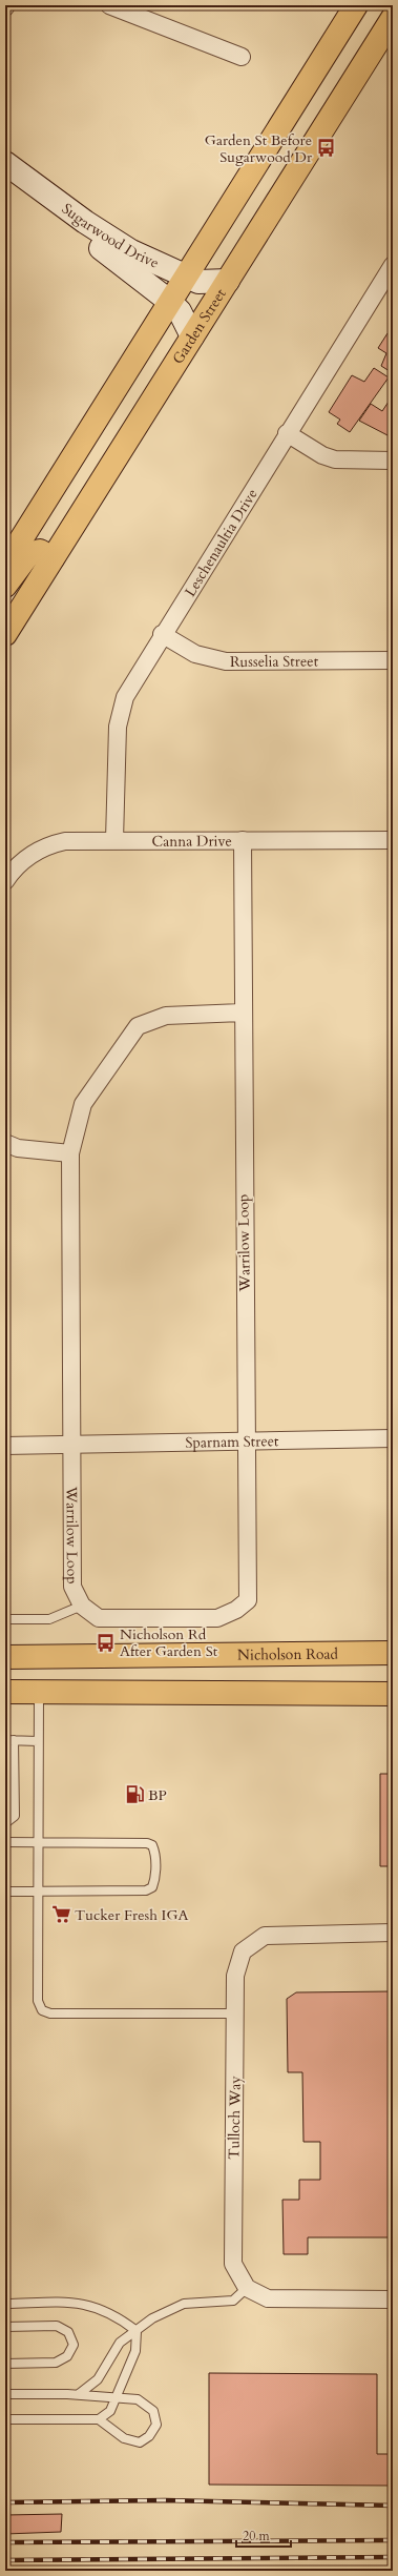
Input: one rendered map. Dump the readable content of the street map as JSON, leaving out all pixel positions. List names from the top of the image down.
{
  "streets": {
    "main road": ["Garden Street", "Nicholson Road"],
    "street": [
      "Sugarwood Drive",
      "Leschenaultia Drive",
      "Russelia Street",
      "Canna Drive",
      "Warrilow Loop",
      "Sparnam Street",
      "Tulloch Way"
    ]
  },
  "crossings": [
    ["Sugarwood Drive", "Garden Street"],
    ["Leschenaultia Drive", "Russelia Street"],
    ["Leschenaultia Drive", "Canna Drive"],
    ["Canna Drive", "Warrilow Loop"],
    ["Warrilow Loop", "Sparnam Street"]
  ],
  "places": {
    "bus stop": ["Garden St Before Sugarwood Dr", "Nicholson Rd After Garden St"],
    "fuel station": ["BP"],
    "supermarket": ["Tucker Fresh IGA"]
  },
  "scale_bar": "20 m"
}
